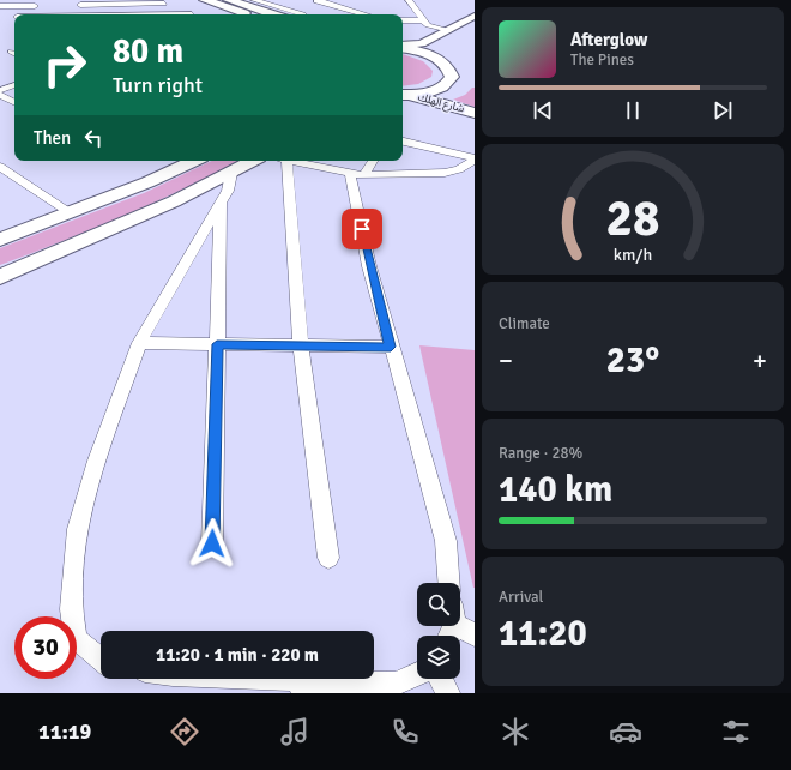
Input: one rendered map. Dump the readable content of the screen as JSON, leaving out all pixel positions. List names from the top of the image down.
{
  "streets": {
    "highway": ["شارع الهلك"]
  },
  "page": {
    "turn": ["80 m", "Turn right"],
    "song": ["Afterglow", "The Pines"],
    "then": "Then",
    "tile": [
      "Climate",
      ["Range · 28%", "140 km"],
      ["Arrival", "11:20"]
    ],
    "heat": ["−", "23°", "+"],
    "limit": "30",
    "trip": "11:20 · 1 min · 220 m",
    "tabs": "11:19",
    "gauge": ["28", "km/h"]
  }
}
